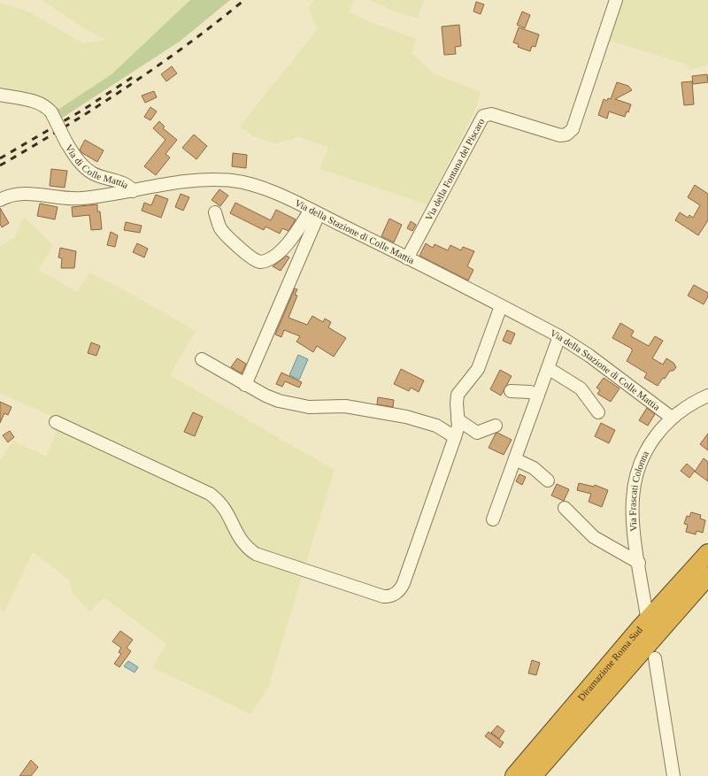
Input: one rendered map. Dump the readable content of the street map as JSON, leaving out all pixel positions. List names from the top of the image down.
{
  "streets": {
    "highway": ["Diramazione Roma Sud"],
    "street": [
      "Via di Colle Mattia",
      "Via della Fontana del Piscaro",
      "Via della Stazione di Colle Mattia",
      "Via Frascati Colonna"
    ]
  },
  "crossings": [
    ["Via di Colle Mattia", "Via della Stazione di Colle Mattia"],
    ["Via della Fontana del Piscaro", "Via della Stazione di Colle Mattia"],
    ["Via della Stazione di Colle Mattia", "Via Frascati Colonna"]
  ]
}
